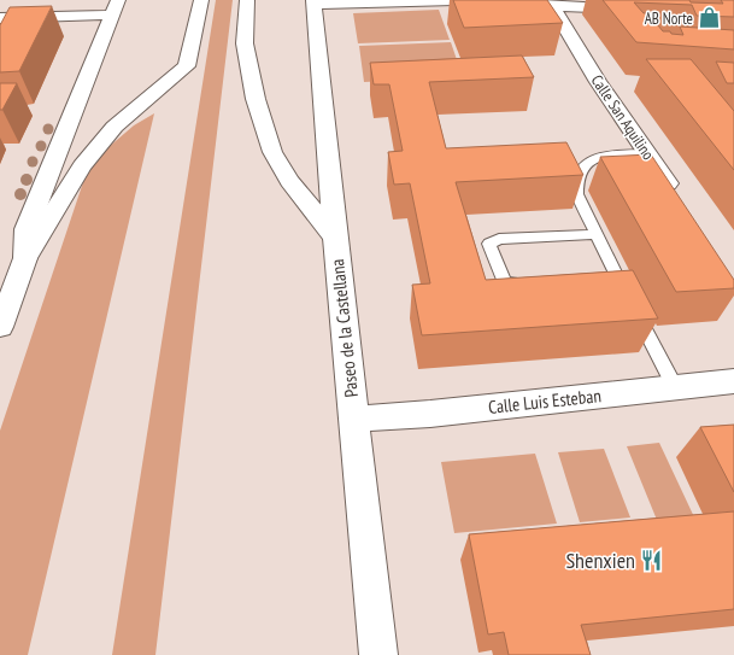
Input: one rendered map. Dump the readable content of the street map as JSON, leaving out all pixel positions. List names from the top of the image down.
{
  "streets": {
    "main road": ["Calle San Aquilino", "Paseo de la Castellana", "Calle Luis Esteban"]
  },
  "crossings": [
    ["Paseo de la Castellana", "Calle Luis Esteban"]
  ],
  "places": {
    "shop": ["AB Norte"],
    "restaurant": ["Shenxien"]
  }
}
